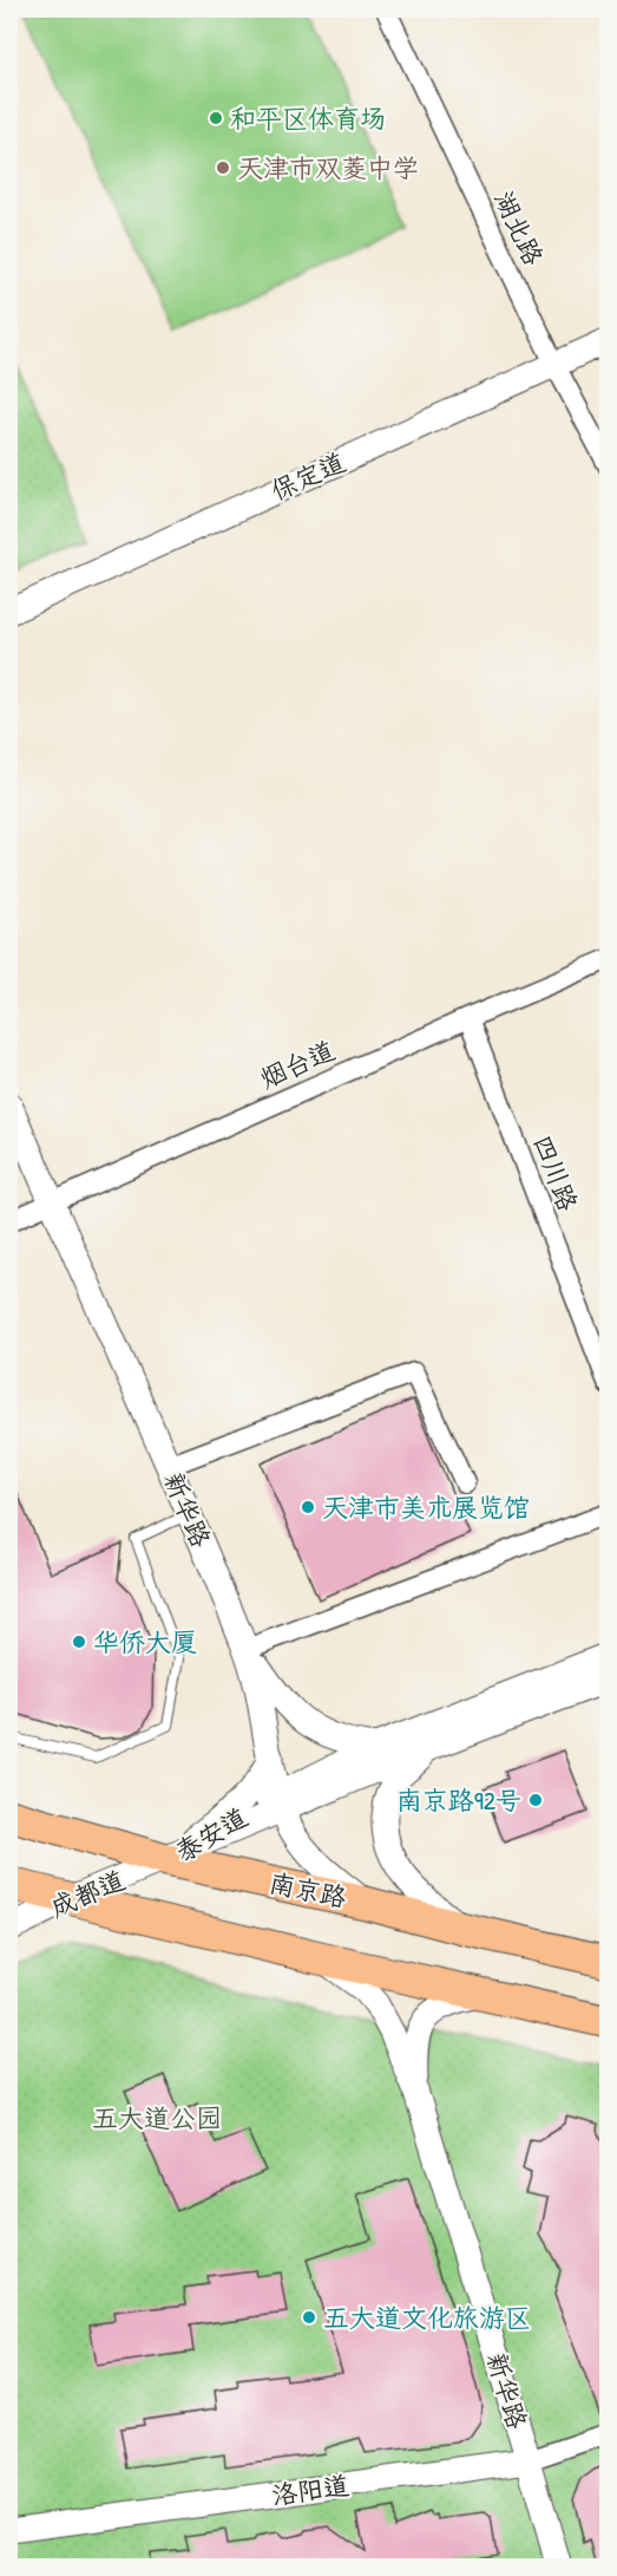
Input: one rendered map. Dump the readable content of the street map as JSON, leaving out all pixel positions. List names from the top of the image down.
{
  "streets": {
    "main road": ["南京路"],
    "street": [
      "湖北路",
      "保定道",
      "烟台道",
      "四川路",
      "新华路",
      "泰安道",
      "成都道",
      "洛阳道"
    ]
  },
  "crossings": [
    ["湖北路", "保定道"],
    ["烟台道", "四川路"],
    ["烟台道", "新华路"],
    ["新华路", "泰安道"],
    ["新华路", "南京路"],
    ["新华路", "洛阳道"],
    ["泰安道", "南京路"],
    ["泰安道", "成都道"],
    ["南京路", "成都道"]
  ],
  "parks": ["五大道公园"],
  "places": [
    "和平区体育场",
    "天津市双菱中学",
    "天津市美术展览馆",
    "华侨大厦",
    "南京路92号",
    "五大道文化旅游区"
  ]
}
